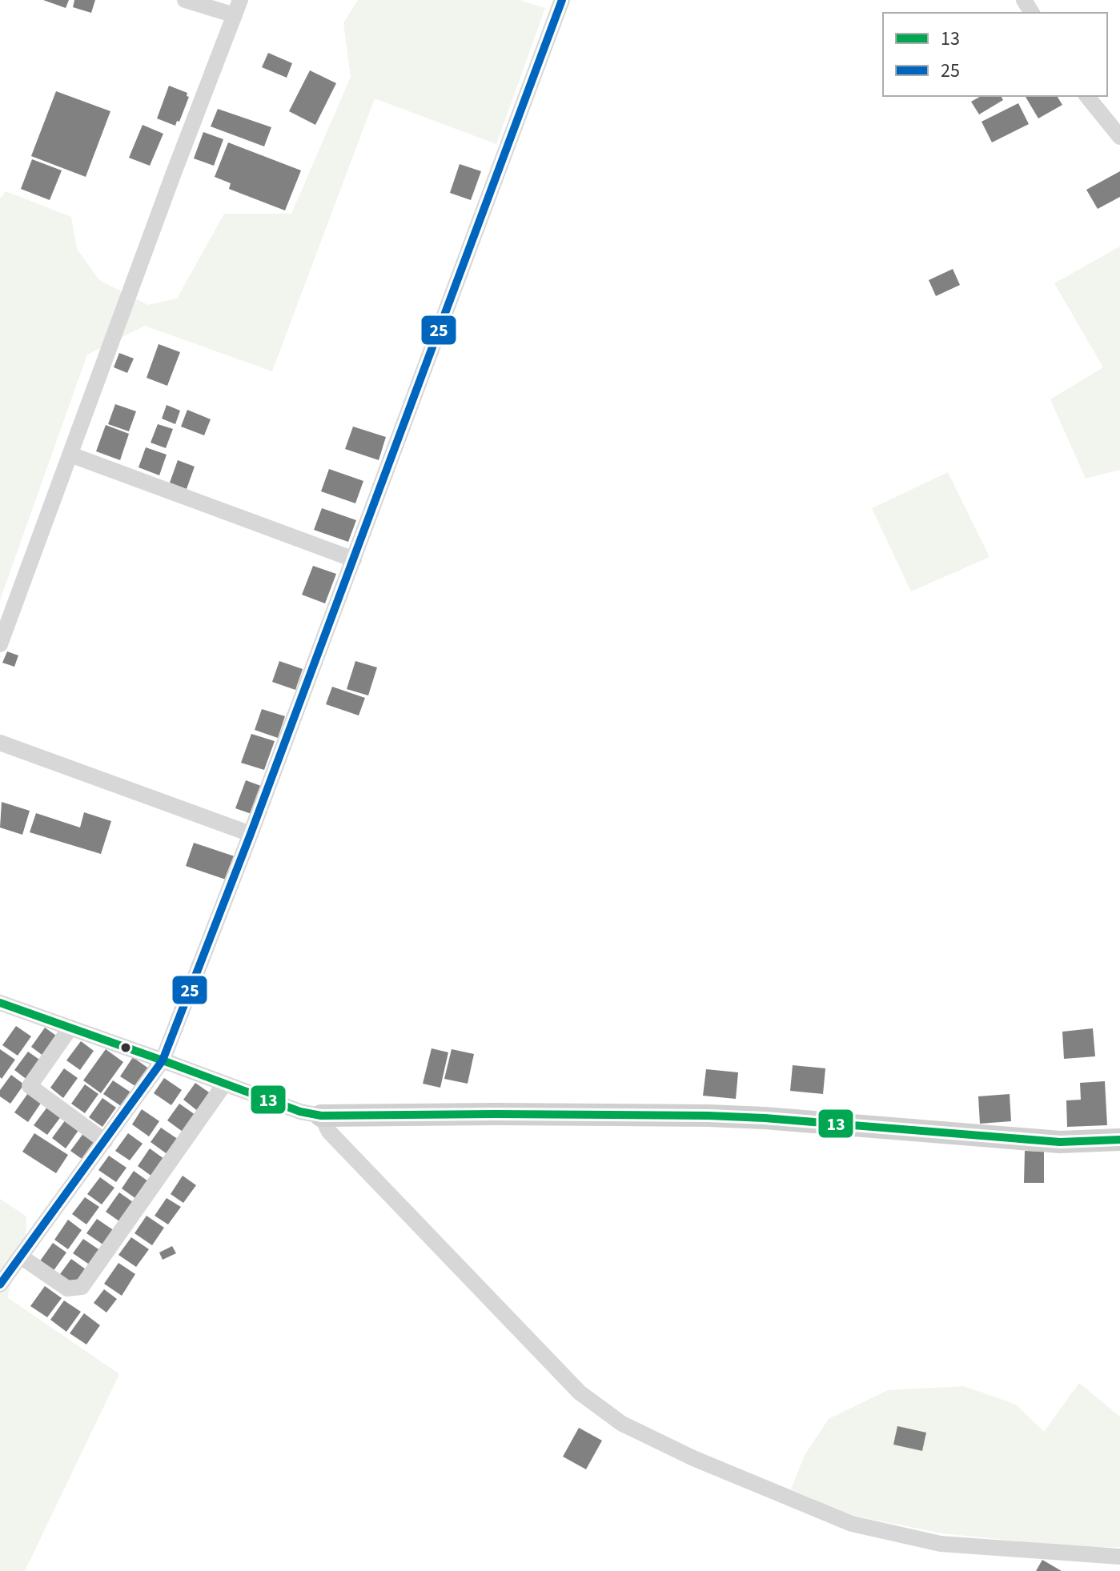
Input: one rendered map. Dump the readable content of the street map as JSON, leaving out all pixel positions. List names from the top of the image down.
{
  "lines": ["transit line 25", "transit line 13"],
  "legend": ["13", "25"]
}
